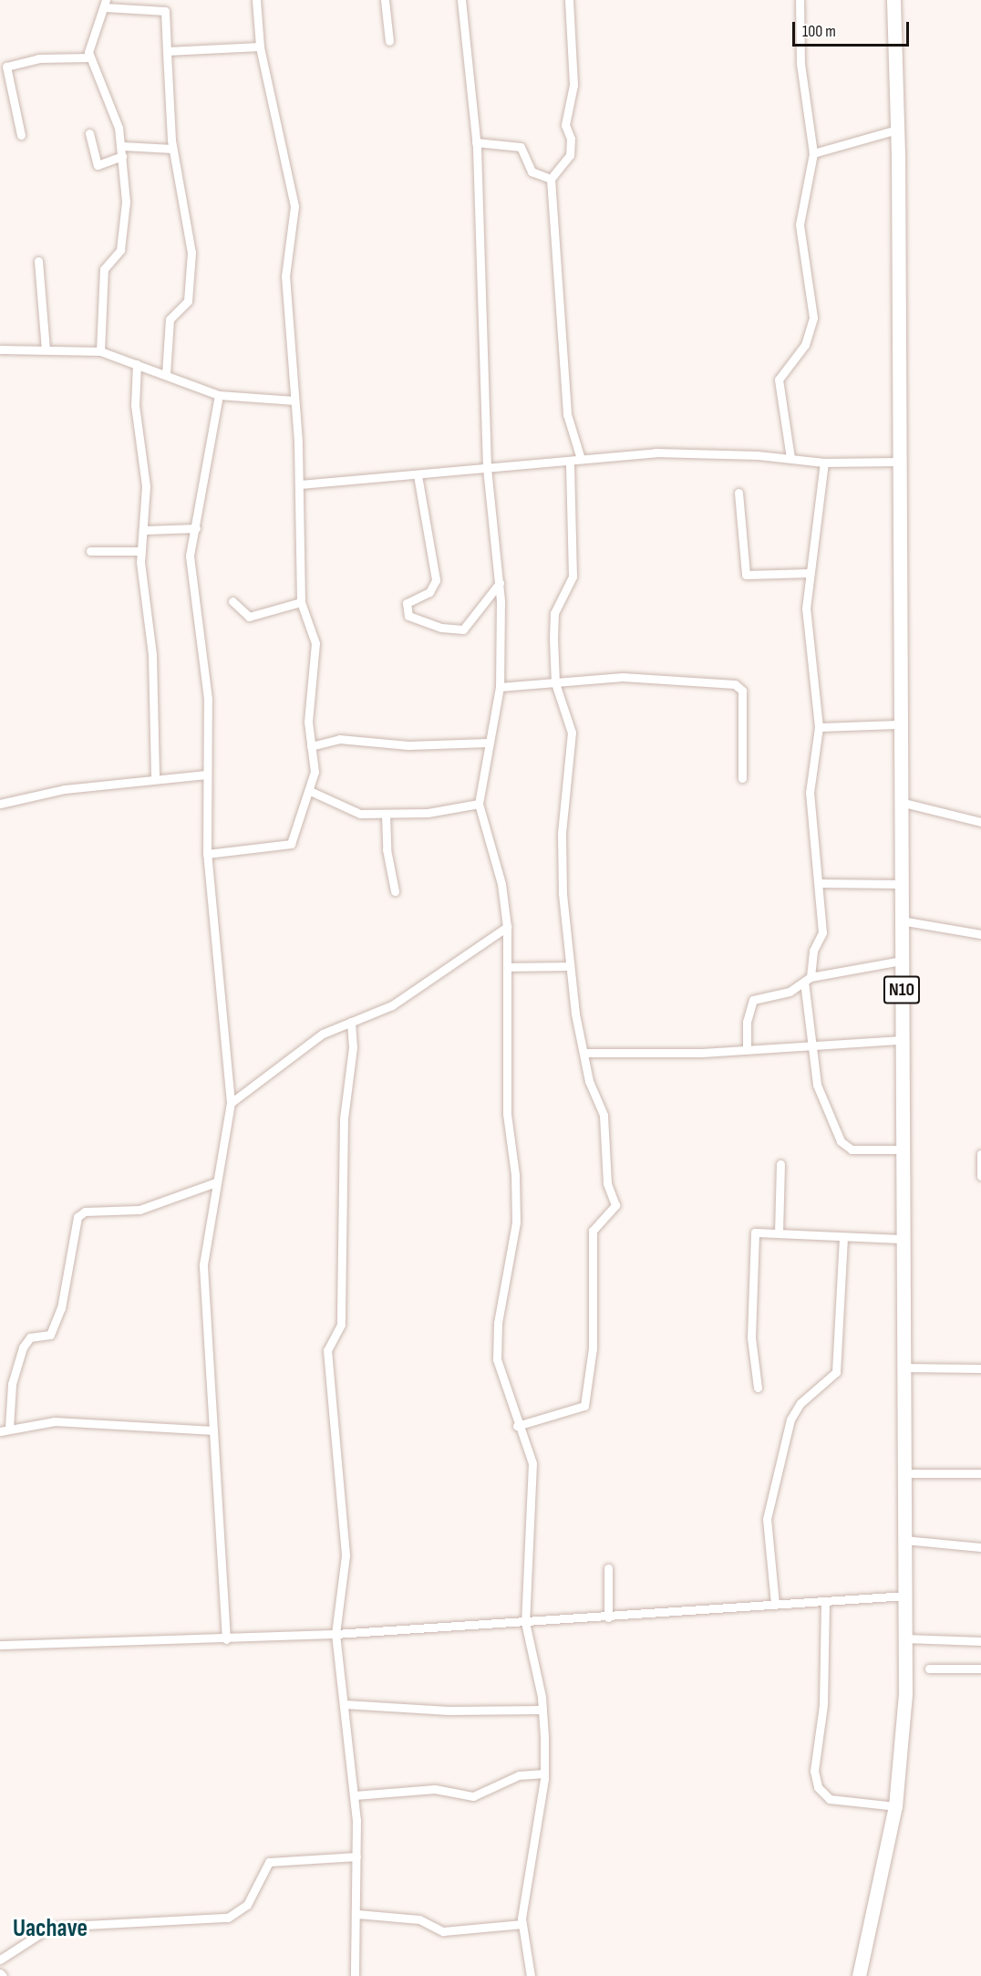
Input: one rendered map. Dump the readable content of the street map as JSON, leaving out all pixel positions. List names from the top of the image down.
{
  "streets": {
    "main road": ["N10"]
  },
  "districts": ["Uachave"],
  "scale_bar": "100 m"
}
